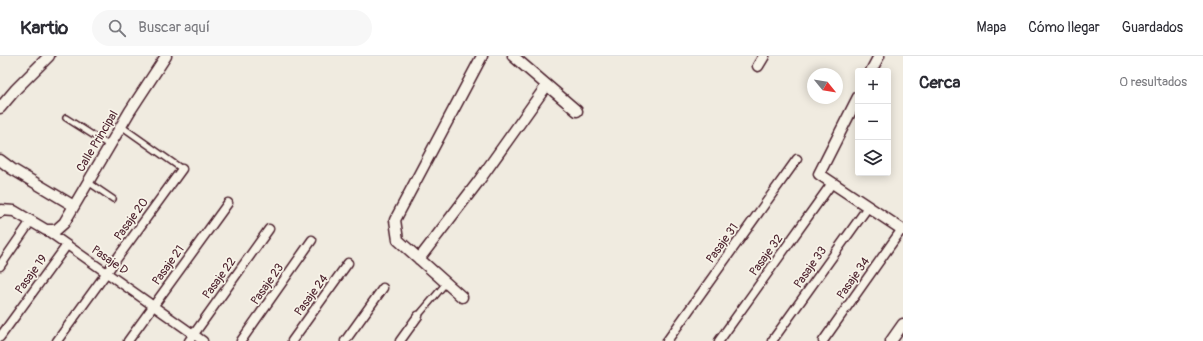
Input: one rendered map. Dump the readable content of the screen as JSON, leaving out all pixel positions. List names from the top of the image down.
{
  "streets": {
    "street": [
      "Calle Principal",
      "Pasaje 20",
      "Pasaje 31",
      "Pasaje 32",
      "Pasaje D",
      "Pasaje 21",
      "Pasaje 33",
      "Pasaje 19",
      "Pasaje 22",
      "Pasaje 34",
      "Pasaje 23",
      "Pasaje 24"
    ]
  },
  "crossings": [
    ["Calle Principal", "Pasaje D"],
    ["Pasaje 20", "Pasaje D"],
    ["Pasaje D", "Pasaje 21"],
    ["Pasaje D", "Pasaje 19"],
    ["Pasaje D", "Pasaje 22"]
  ],
  "north": "bottom right",
  "page": {
    "header": "Kartio",
    "search": "Buscar aquí",
    "nav": ["Mapa", "Cómo llegar", "Guardados"],
    "heading": ["Cerca", "0 resultados"],
    "map_buttons": ["+", "−"]
  }
}
